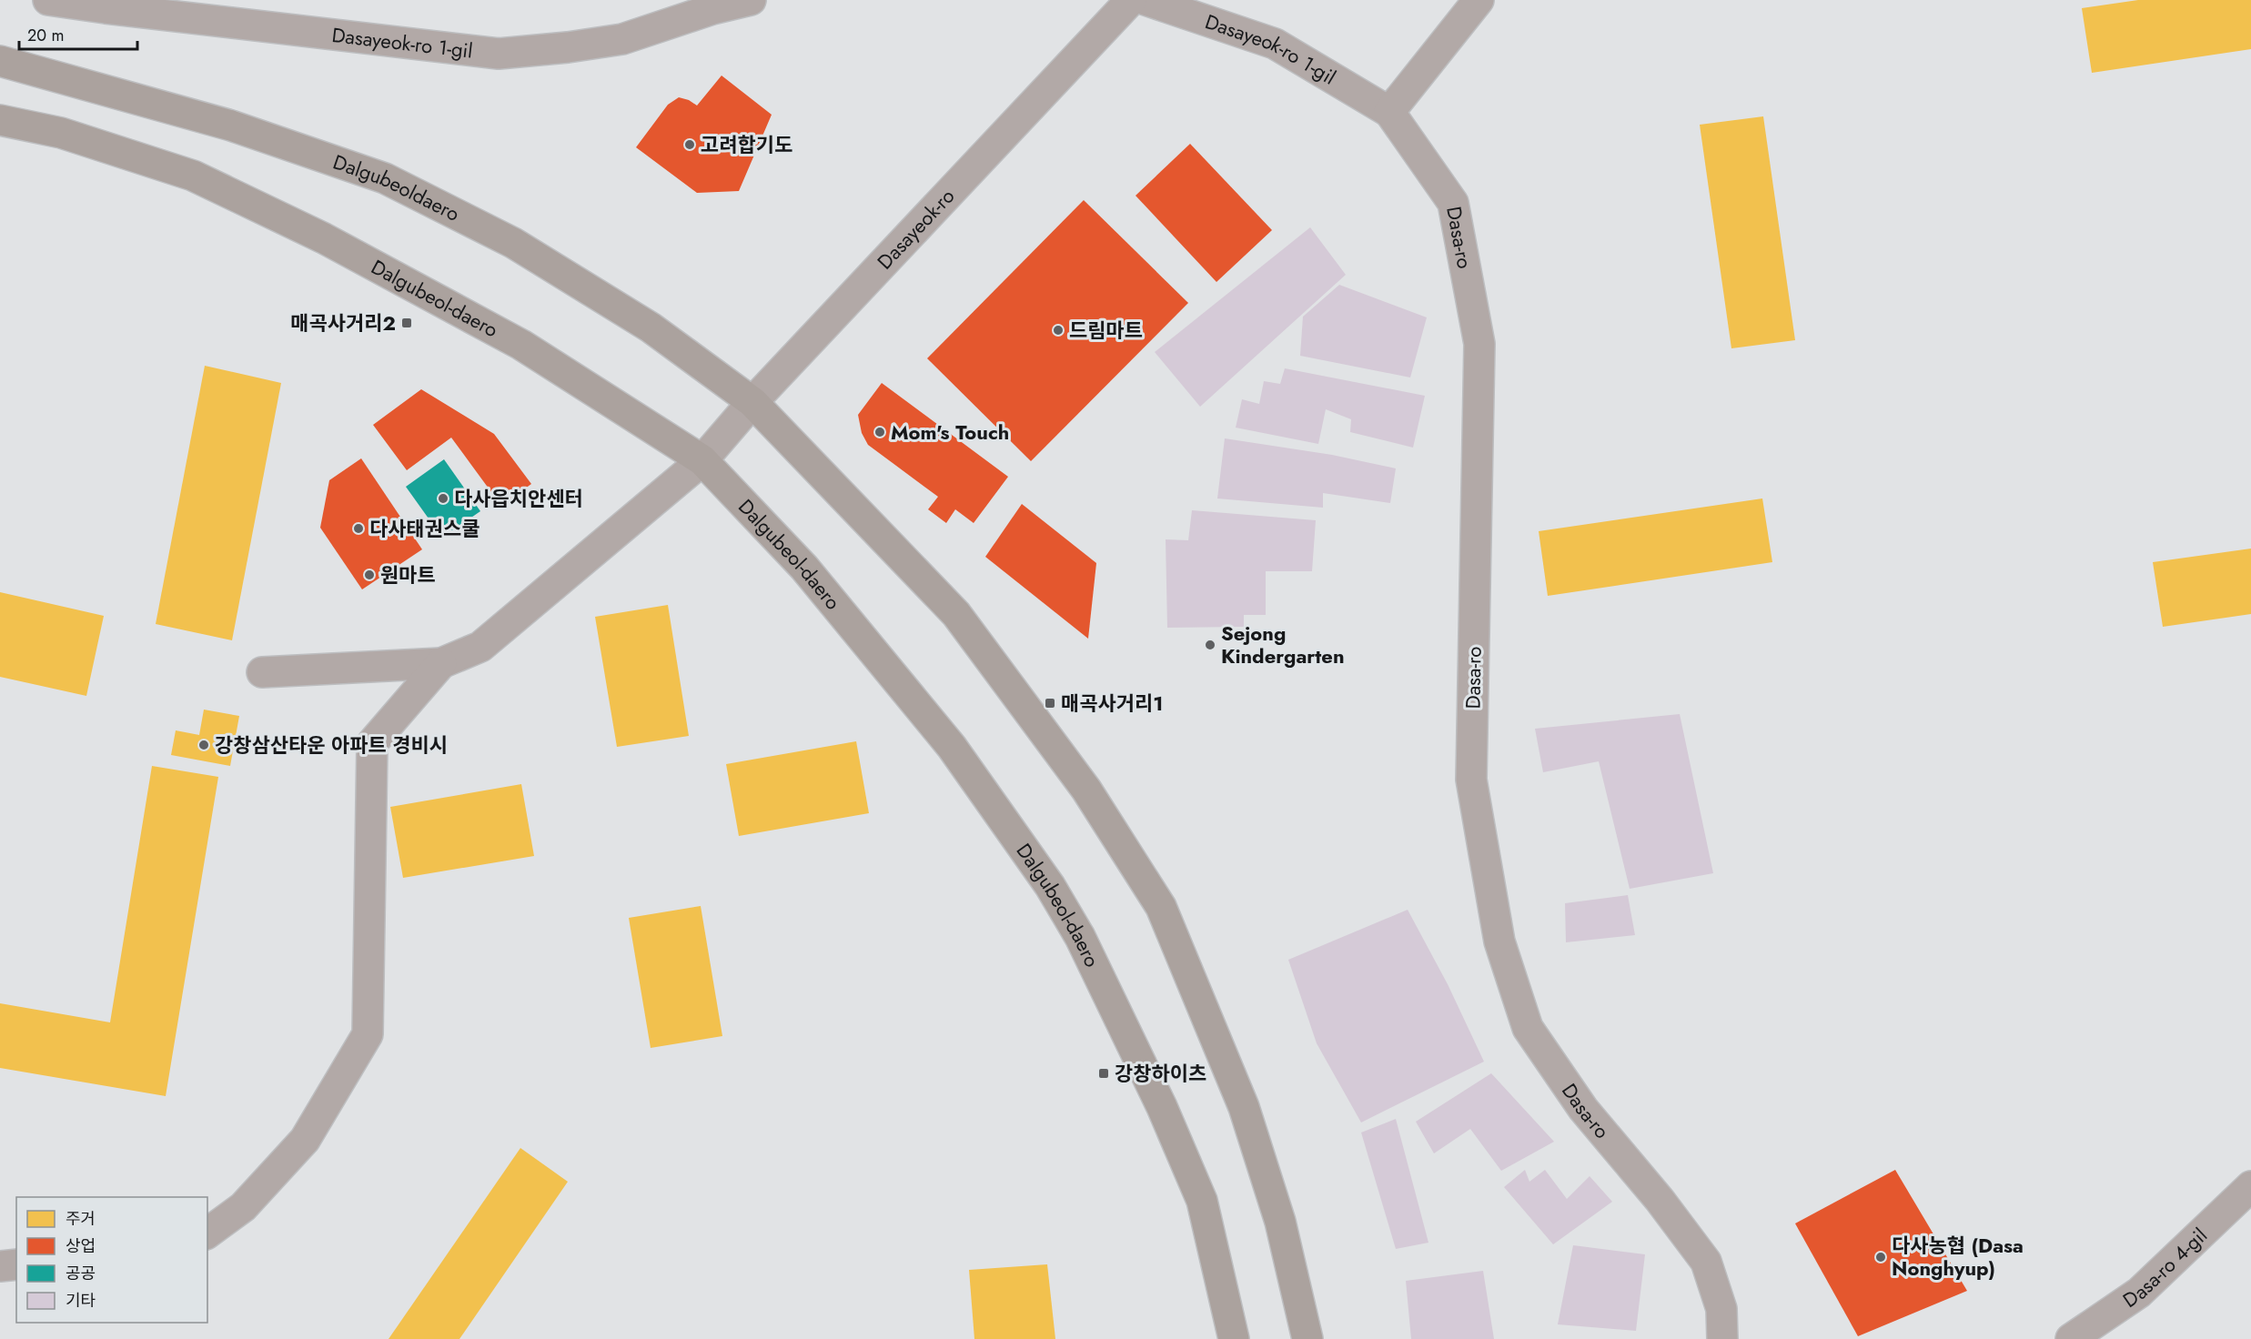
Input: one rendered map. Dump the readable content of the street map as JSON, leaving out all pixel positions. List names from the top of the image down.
{
  "streets": {
    "main road": ["Dalgubeoldaero", "Dalgubeol-daero"],
    "street": [
      "Dasayeok-ro 1-gil",
      "Dasayeok-ro",
      "Dasa-ro",
      "Dasa-ro 4-gil"
    ]
  },
  "crossings": [
    ["Dasayeok-ro 1-gil", "Dasa-ro"],
    ["Dalgubeoldaero", "Dasayeok-ro"],
    ["Dasayeok-ro", "Dalgubeol-daero"]
  ],
  "places": {
    "other": [
      "고려합기도",
      "드림마트",
      "Mom's Touch",
      "다사읍치안센터",
      "다사태권스쿨",
      "원마트",
      "Sejong Kindergarten",
      "강창삼산타운 아파트 경비시",
      "다사농협 (Dasa Nonghyup)"
    ],
    "transit": ["매곡사거리2", "매곡사거리1", "강창하이츠"]
  },
  "legend": [
    "주거",
    "상업",
    "공공",
    "기타"
  ],
  "scale_bar": "20 m"
}
